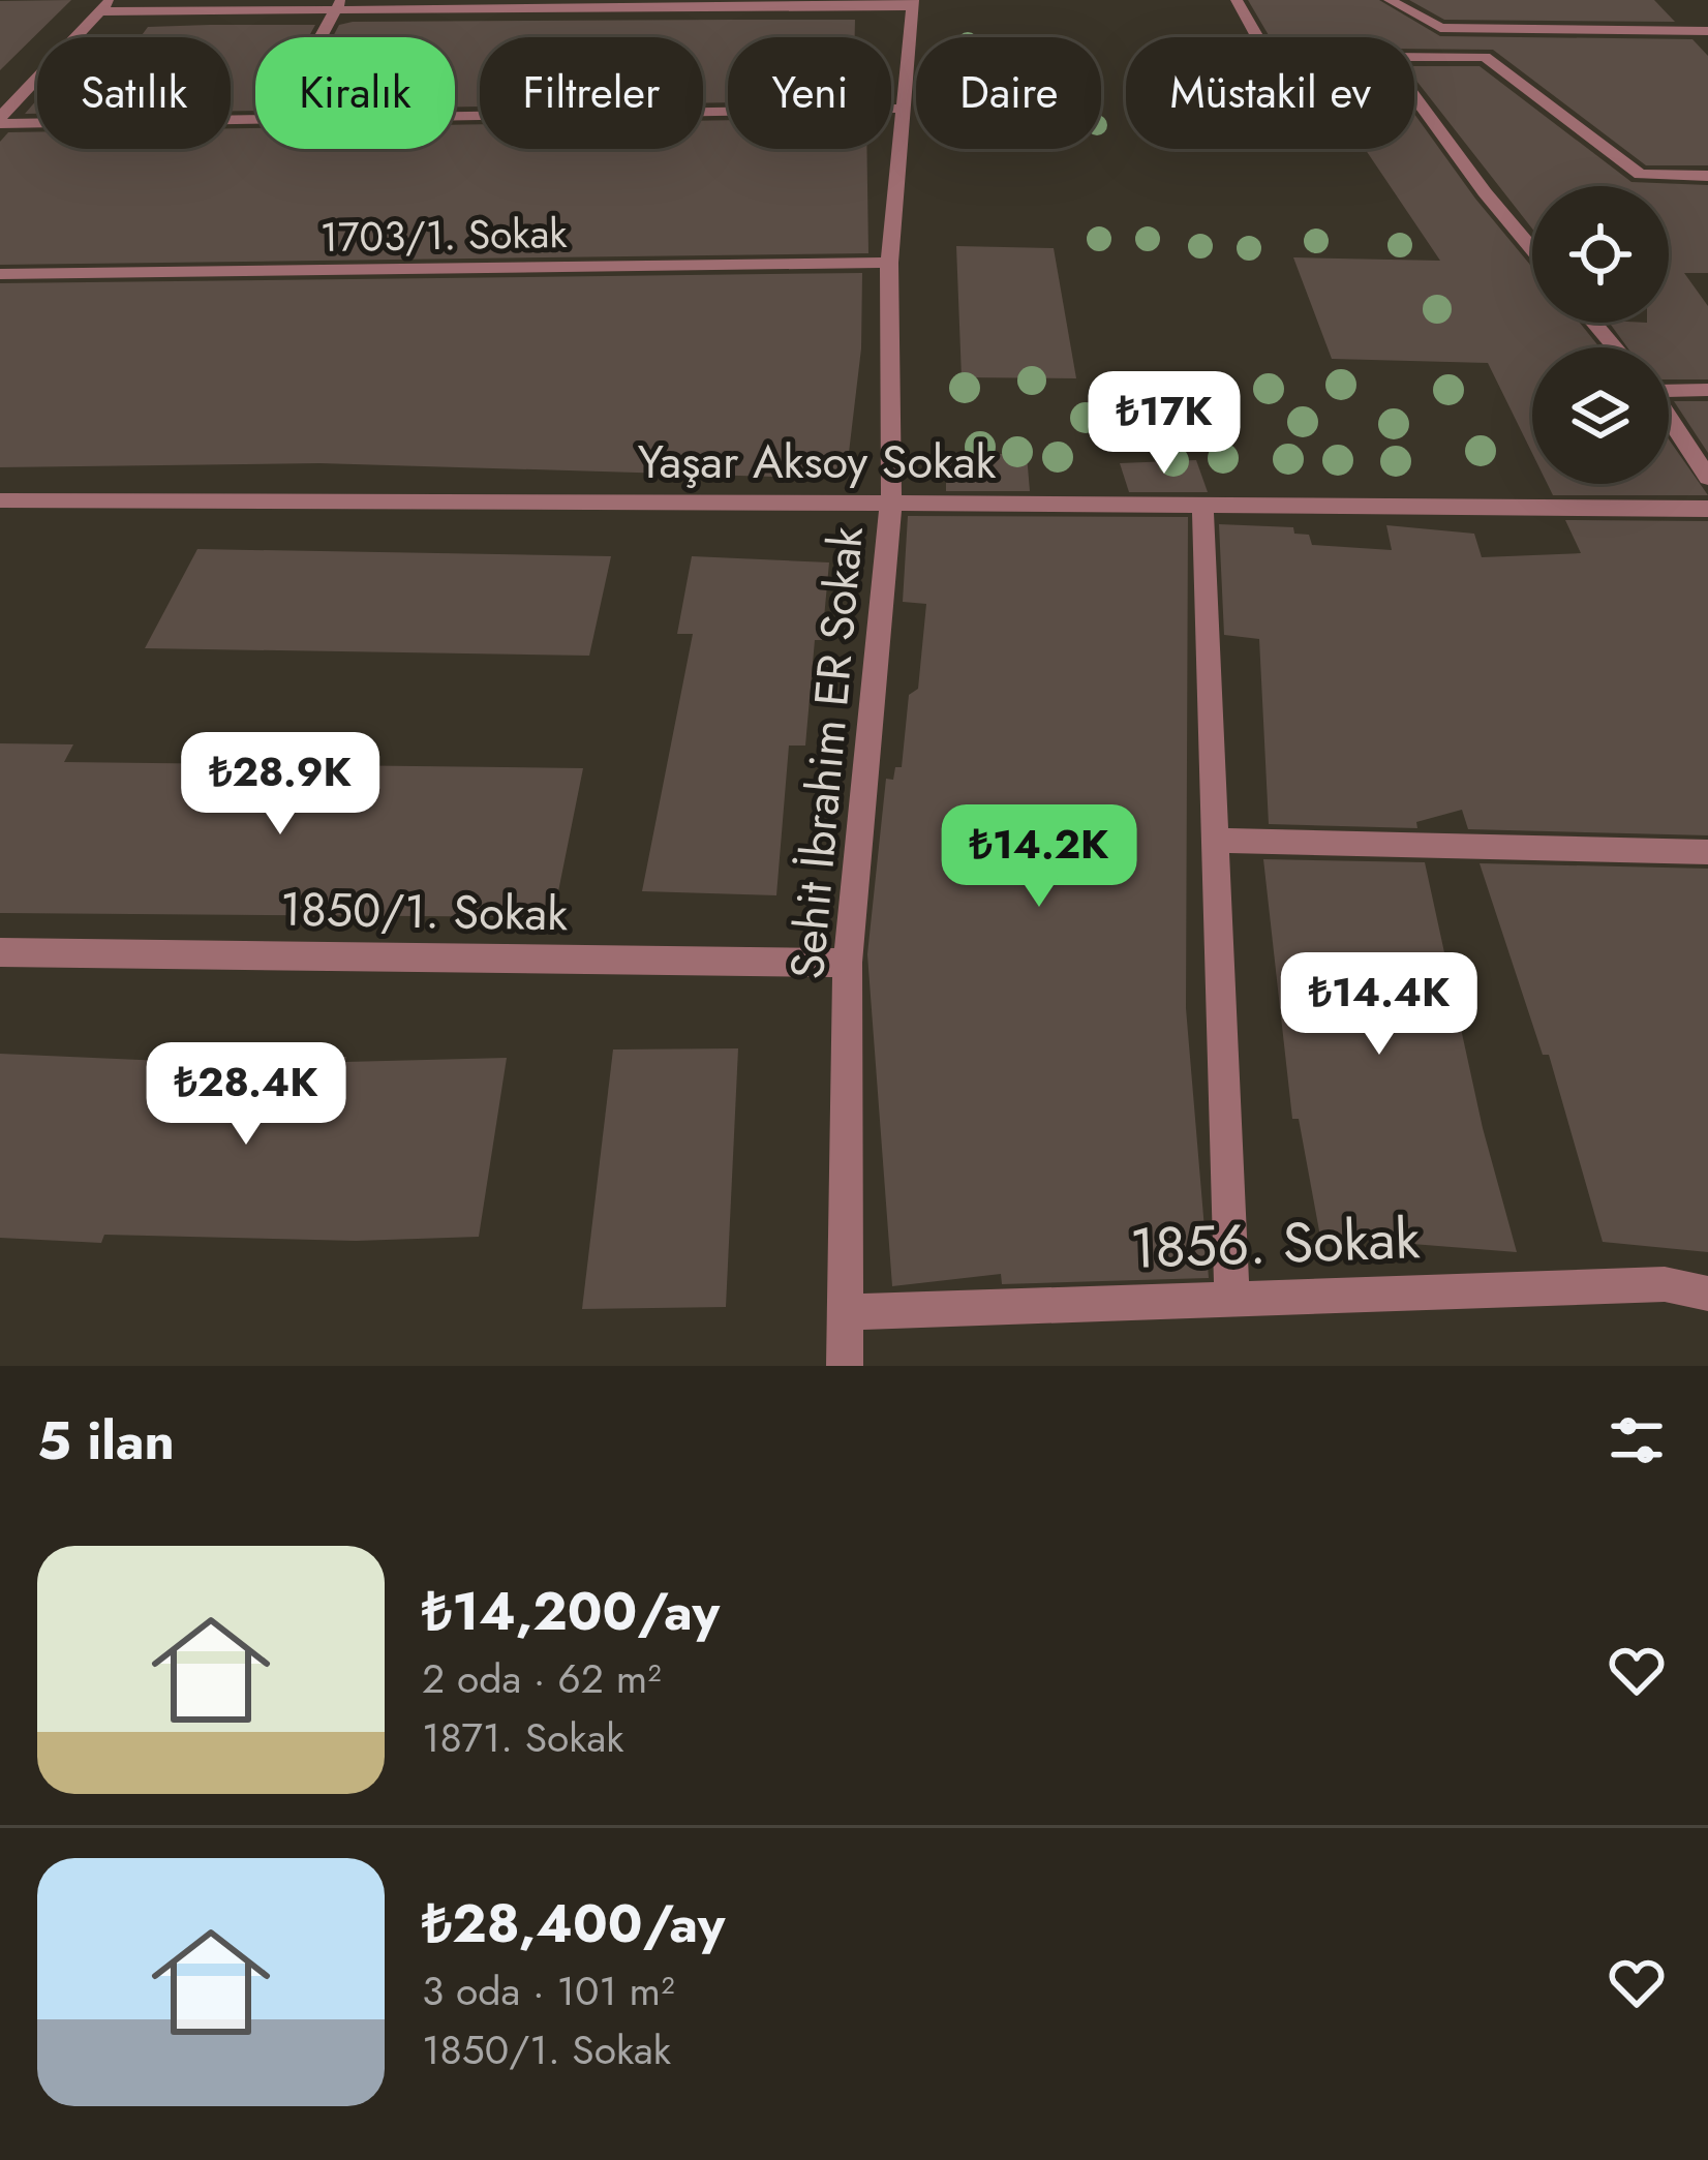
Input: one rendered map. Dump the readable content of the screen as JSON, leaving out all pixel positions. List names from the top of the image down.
{
  "streets": {
    "street": [
      "1703/1. Sokak",
      "Yaşar Aksoy Sokak",
      "Sehit İbrahim ER Sokak",
      "1850/1. Sokak",
      "1856. Sokak"
    ]
  },
  "crossings": [
    ["1703/1. Sokak", "Sehit İbrahim ER Sokak"],
    ["Yaşar Aksoy Sokak", "Sehit İbrahim ER Sokak"],
    ["Sehit İbrahim ER Sokak", "1850/1. Sokak"],
    ["Sehit İbrahim ER Sokak", "1856. Sokak"]
  ],
  "page": {
    "chip": [
      "Satılık",
      "Kiralık",
      "Filtreler",
      "Yeni",
      "Daire",
      "Müstakil ev"
    ],
    "price": [
      "₺17K",
      "₺28.9K",
      "₺14.2K",
      "₺14.4K",
      "₺28.4K"
    ],
    "heading": "5 ilan",
    "list": [
      {
        "name": "₺14,200/ay",
        "note": "2 oda · 62 m² · 1871. Sokak"
      },
      {
        "name": "₺28,400/ay",
        "note": "3 oda · 101 m² · 1850/1. Sokak"
      }
    ]
  }
}
